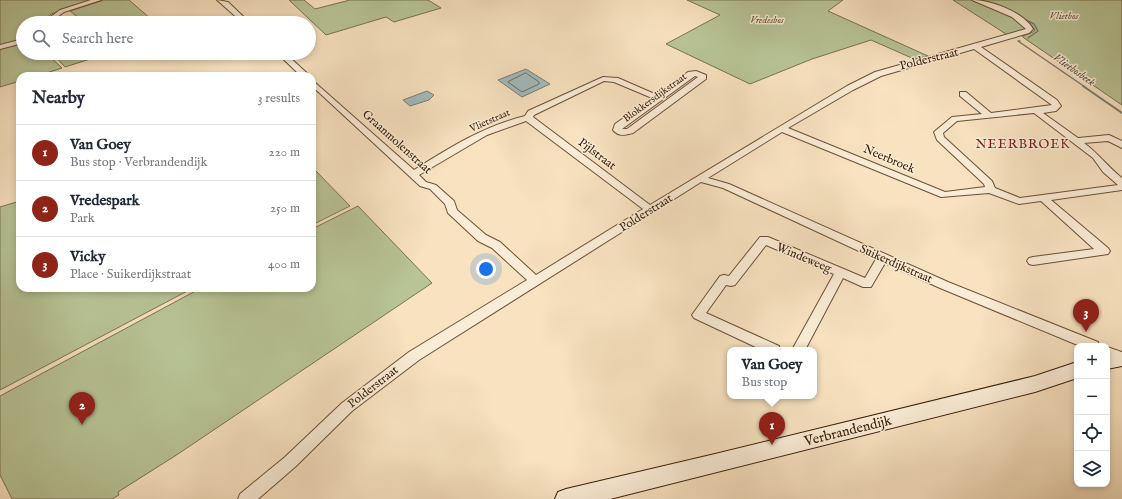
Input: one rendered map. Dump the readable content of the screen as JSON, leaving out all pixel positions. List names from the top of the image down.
{
  "streets": {
    "main road": ["Verbrandendijk"],
    "street": [
      "Polderstraat",
      "Blokkersdijkstraat",
      "Vlietstraat",
      "Graanmolenstraat",
      "Pijlstraat",
      "Neerbroek",
      "Windeweeg",
      "Suikerdijkstraat"
    ]
  },
  "crossings": [
    ["Polderstraat", "Graanmolenstraat"],
    ["Polderstraat", "Pijlstraat"],
    ["Polderstraat", "Neerbroek"],
    ["Polderstraat", "Suikerdijkstraat"],
    ["Blokkersdijkstraat", "Vlietstraat"],
    ["Vlietstraat", "Graanmolenstraat"],
    ["Vlietstraat", "Pijlstraat"],
    ["Windeweeg", "Suikerdijkstraat"]
  ],
  "districts": ["NEERBROEK"],
  "water": ["Vlietbosbeek"],
  "parks": ["Vlietbos", "Vredesbos"],
  "page": {
    "search": "Search here",
    "heading": ["Nearby", "3 results"],
    "list": [
      {
        "mark": "1",
        "name": "Van Goey",
        "note": "Bus stop · Verbrandendijk",
        "value": "220 m"
      },
      {
        "mark": "2",
        "name": "Vredespark",
        "note": "Park",
        "value": "250 m"
      },
      {
        "mark": "3",
        "name": "Vicky",
        "note": "Place · Suikerdijkstraat",
        "value": "400 m"
      }
    ],
    "pins": ["3", "2", "1"],
    "map_buttons": ["+", "−"],
    "popup": ["Van Goey", "Bus stop"]
  }
}
